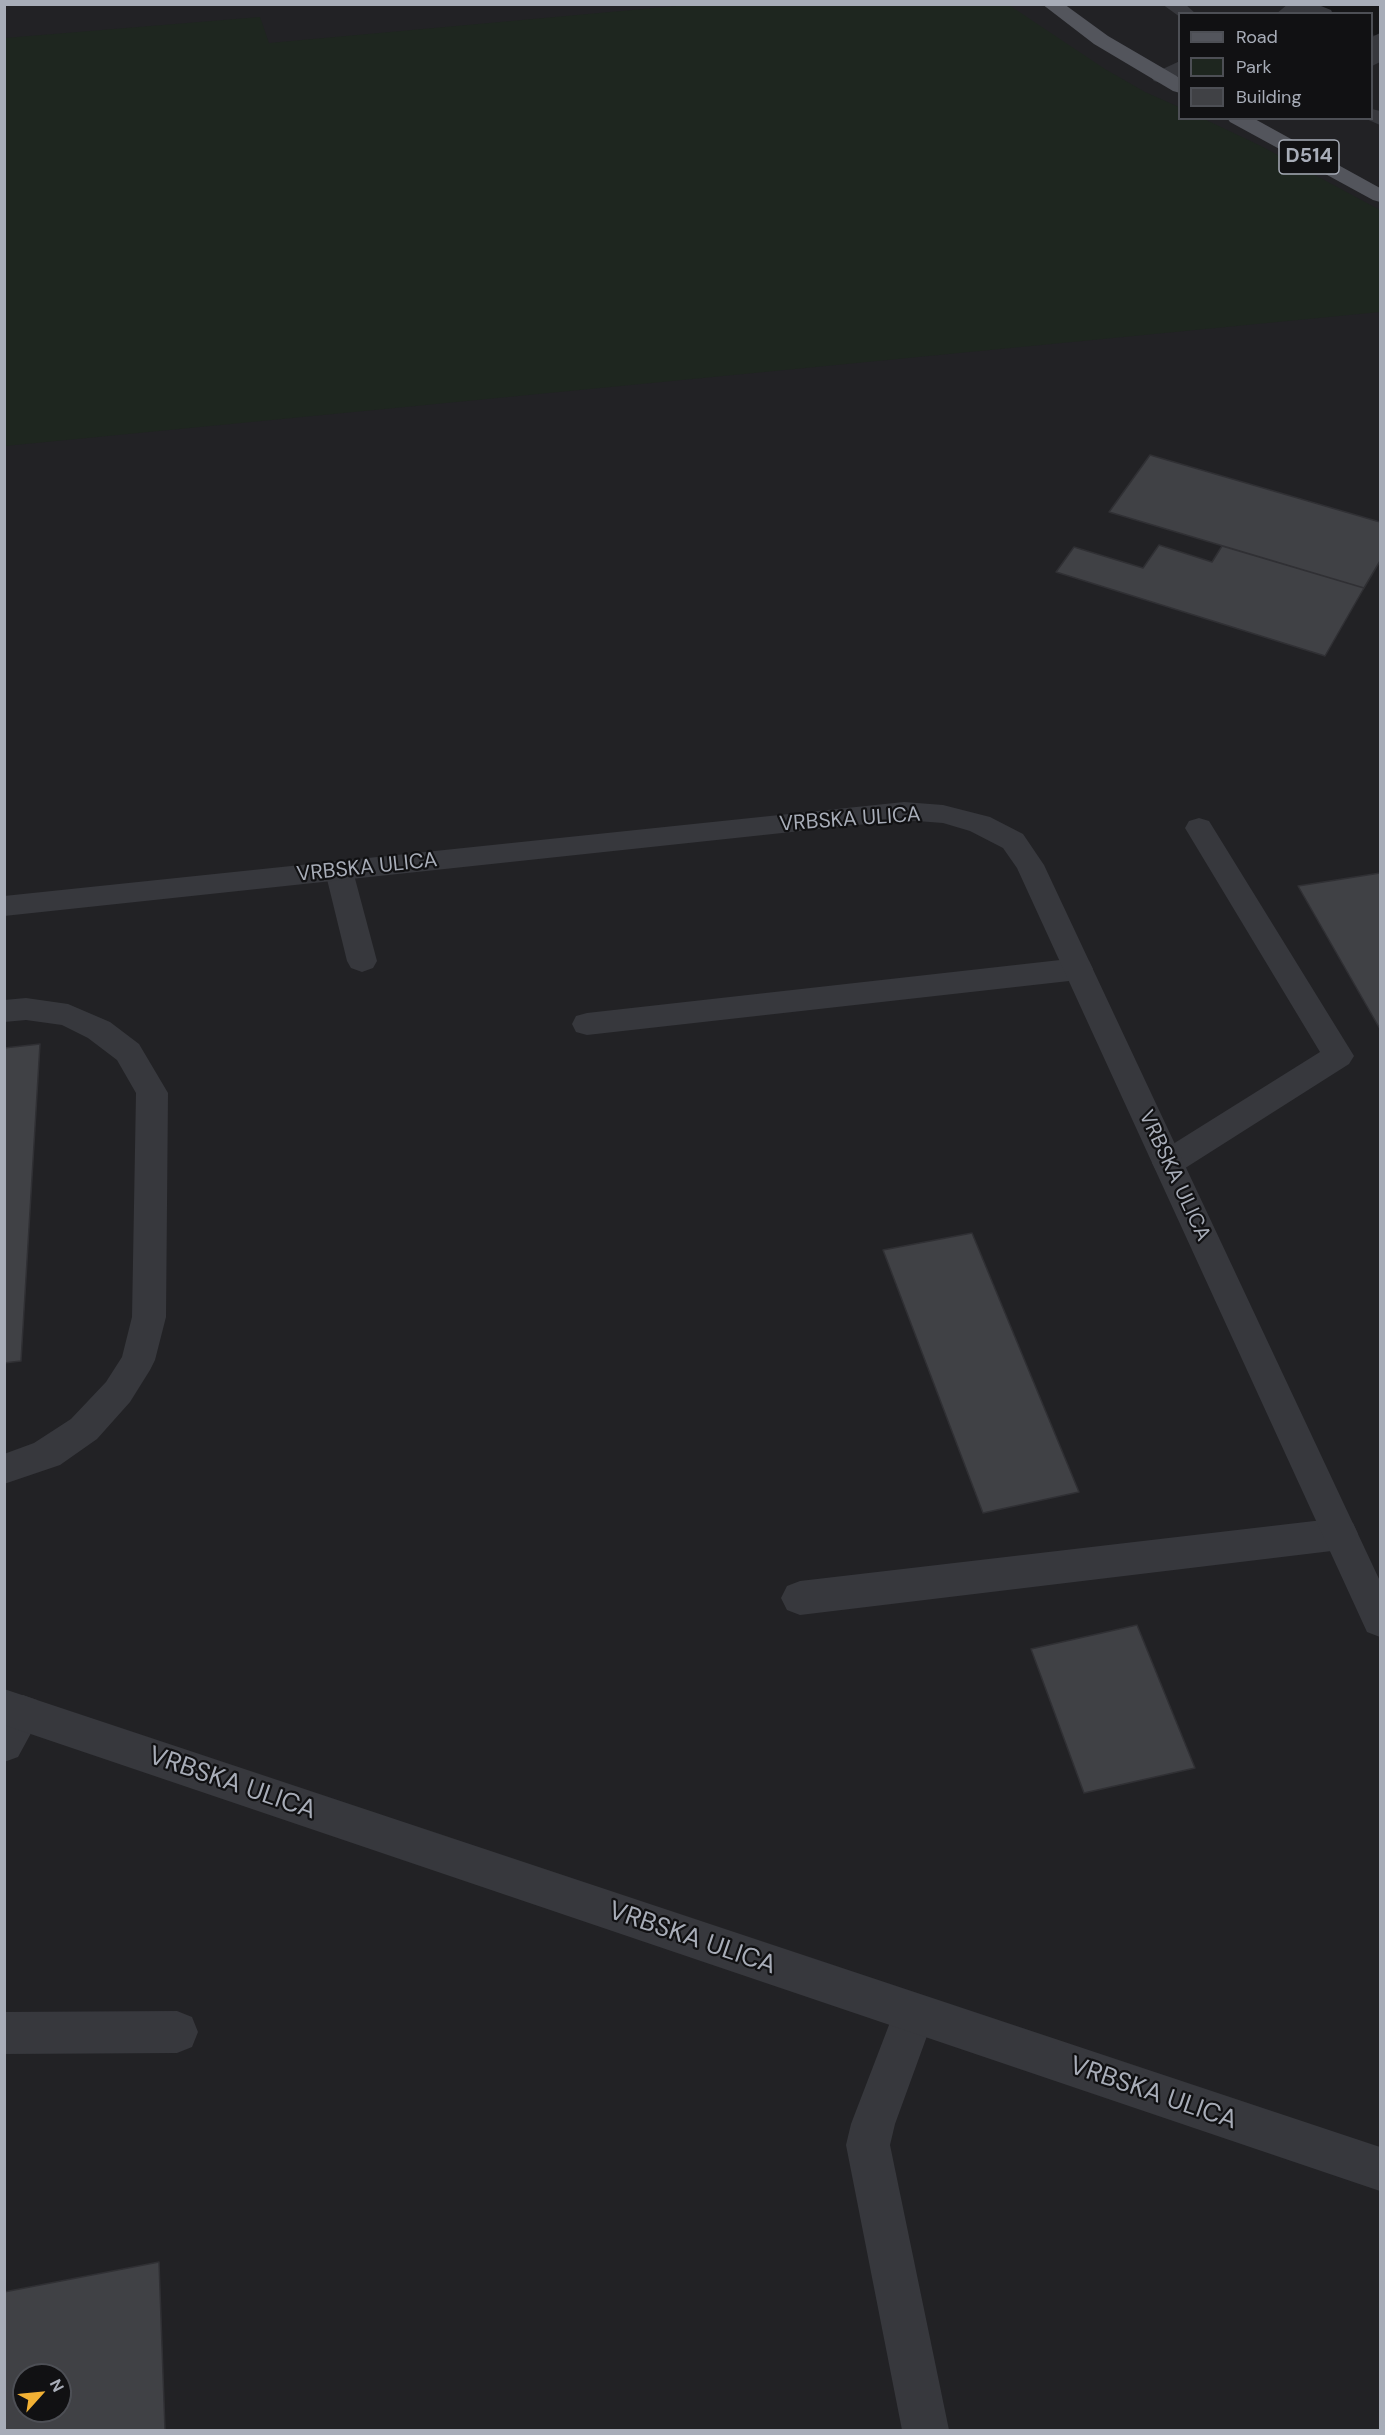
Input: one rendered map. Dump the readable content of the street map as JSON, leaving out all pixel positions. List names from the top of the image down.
{
  "streets": {
    "main road": ["D514"],
    "street": ["VRBSKA ULICA"]
  },
  "legend": ["Road", "Park", "Building"],
  "north": "top right"
}
